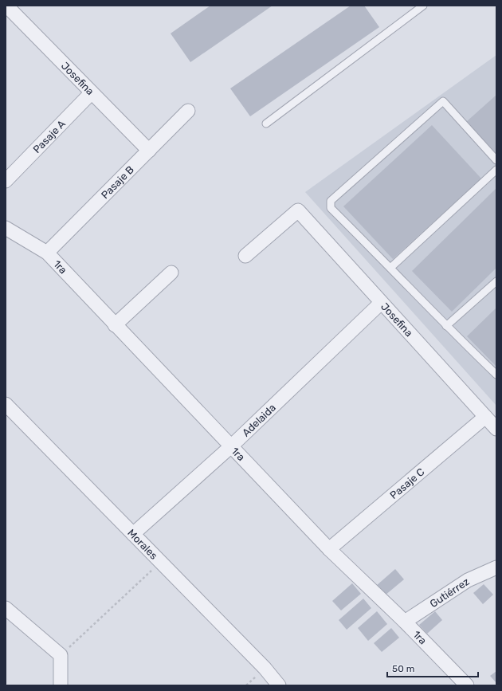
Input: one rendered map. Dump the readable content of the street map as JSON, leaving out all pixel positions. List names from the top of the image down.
{
  "streets": {
    "street": [
      "Josefina",
      "Pasaje A",
      "Pasaje B",
      "1ra",
      "Adelaida",
      "Pasaje C",
      "Morales",
      "Gutiérrez"
    ]
  },
  "crossings": [
    ["Josefina", "Pasaje A"],
    ["Josefina", "Pasaje B"],
    ["Josefina", "Adelaida"],
    ["Josefina", "Pasaje C"],
    ["Pasaje B", "1ra"],
    ["1ra", "Adelaida"],
    ["1ra", "Pasaje C"],
    ["1ra", "Gutiérrez"],
    ["Adelaida", "Morales"]
  ],
  "scale_bar": "50 m"
}
